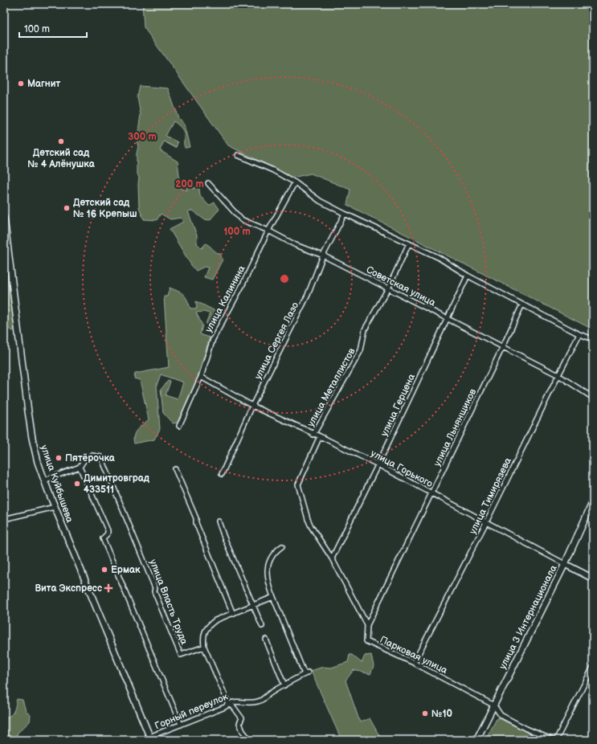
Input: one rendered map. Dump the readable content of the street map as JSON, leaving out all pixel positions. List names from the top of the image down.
{
  "streets": {
    "main road": ["улица Горького", "улица Куйбышева", "улица 3 Интернационала"],
    "street": [
      "Советская улица",
      "улица Калинина",
      "улица Сергея Лазо",
      "улица Металлистов",
      "улица Герцена",
      "улица Льнянщиков",
      "улица Тимирязева",
      "улица Власть Труда",
      "Парковая улица",
      "Горный переулок"
    ]
  },
  "crossings": [
    ["Советская улица", "улица Калинина"],
    ["Советская улица", "улица Сергея Лазо"],
    ["Советская улица", "улица Металлистов"],
    ["Советская улица", "улица Герцена"],
    ["Советская улица", "улица Льнянщиков"],
    ["Советская улица", "улица Тимирязева"],
    ["улица Калинина", "улица Горького"],
    ["улица Сергея Лазо", "улица Горького"],
    ["улица Металлистов", "улица Горького"],
    ["улица Герцена", "улица Горького"],
    ["улица Герцена", "Парковая улица"],
    ["улица Льнянщиков", "улица Горького"],
    ["улица Льнянщиков", "Парковая улица"],
    ["улица Горького", "улица Тимирязева"],
    ["улица Горького", "улица 3 Интернационала"],
    ["улица Горького", "Парковая улица"],
    ["улица Куйбышева", "Горный переулок"],
    ["улица Тимирязева", "Парковая улица"],
    ["улица 3 Интернационала", "Парковая улица"]
  ],
  "places": {
    "other": [
      "Магнит",
      "Детский сад № 4 Алёнушка",
      "Детский сад № 16 Крепыш",
      "Пятёрочка",
      "Димитровград 433511",
      "Ермак",
      "№10"
    ],
    "health": ["Вита Экспресс"]
  },
  "scale_bar": "100 m",
  "rings": ["300 m", "200 m", "100 m"]
}
